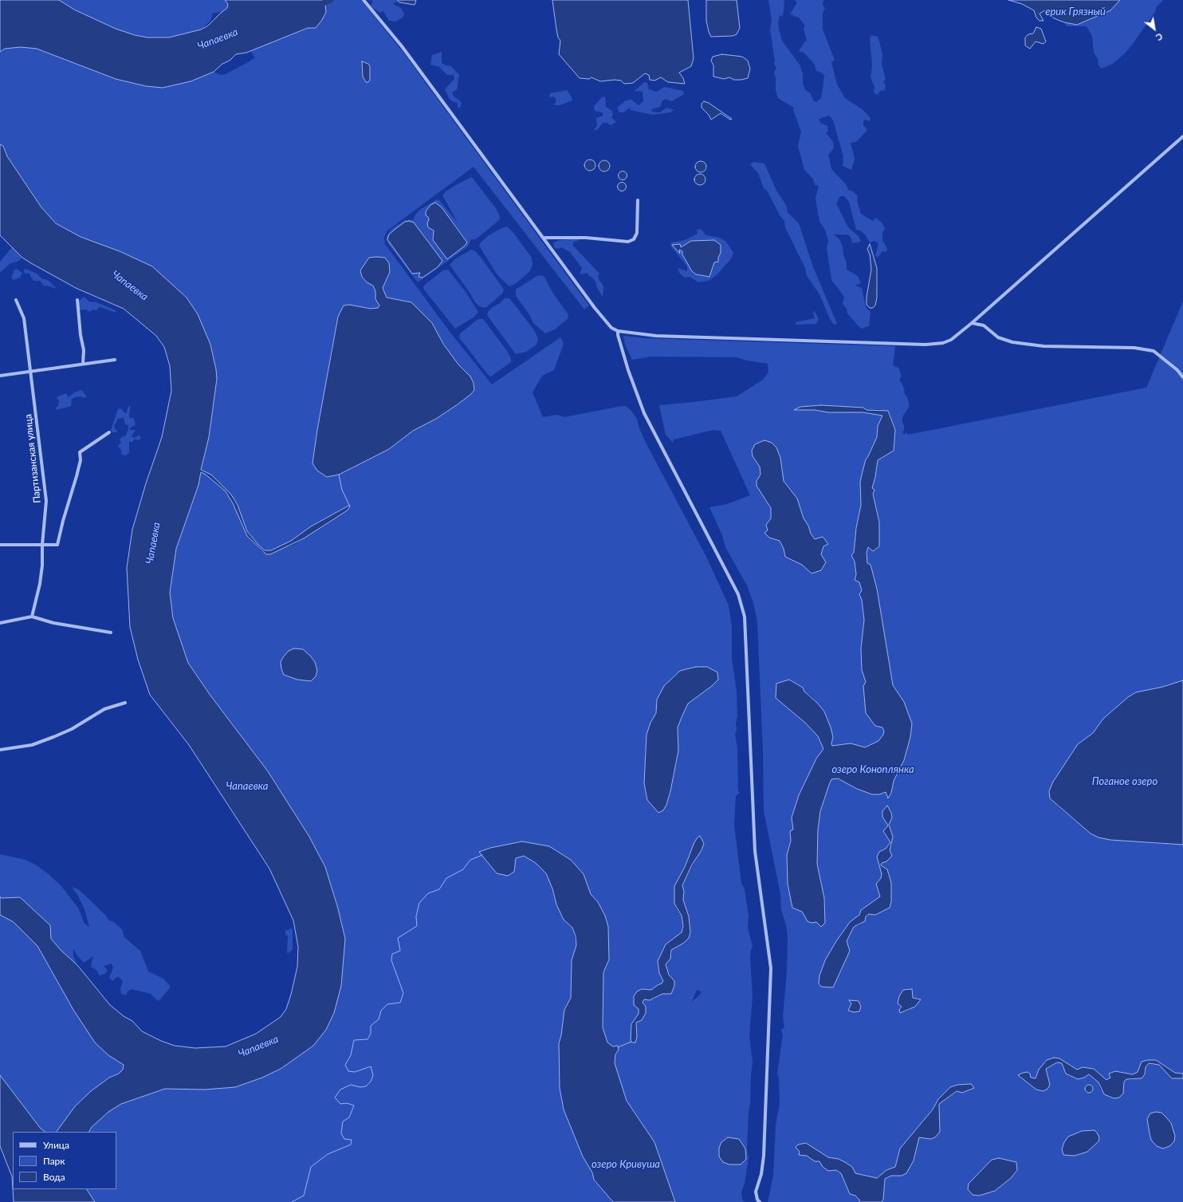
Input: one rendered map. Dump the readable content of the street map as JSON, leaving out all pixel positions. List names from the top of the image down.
{
  "streets": {
    "street": ["Партизанская улица"]
  },
  "water": [
    "ерик Грязный",
    "Чапаевка",
    "озеро Коноплянка",
    "Поганое озеро",
    "озеро Кривуша"
  ],
  "legend": ["Улица", "Парк", "Вода"],
  "north": "bottom right"
}
